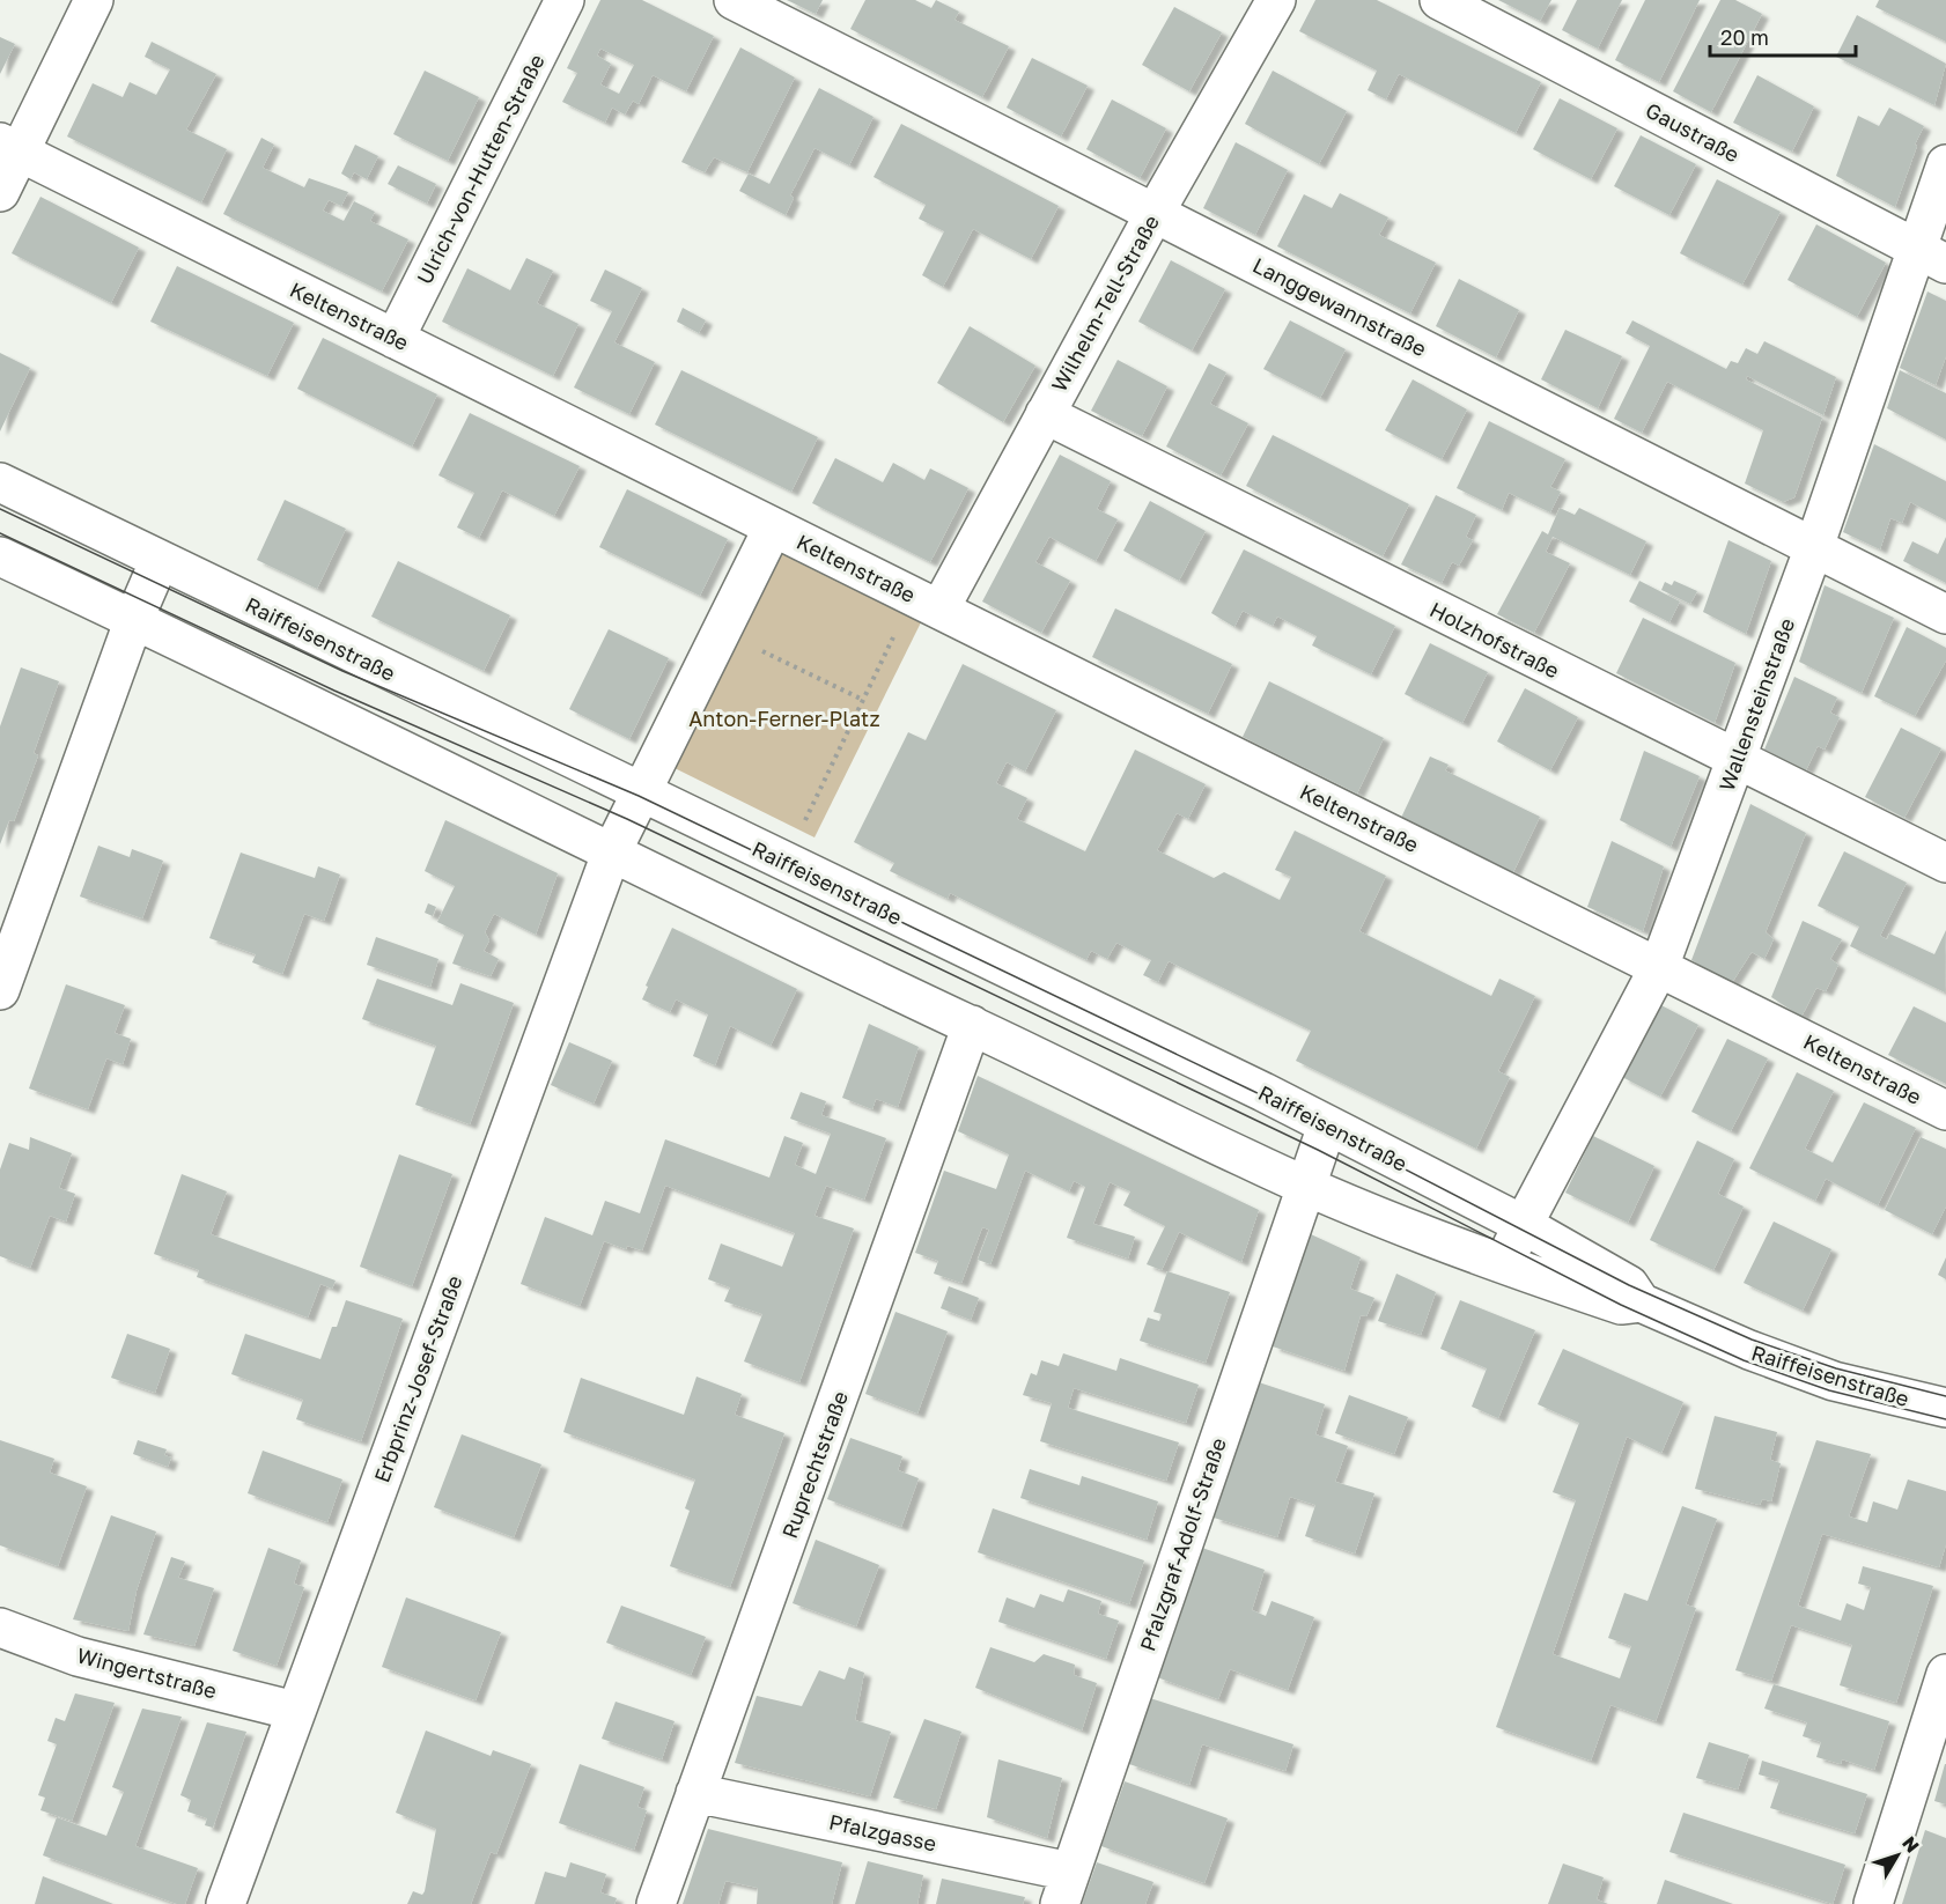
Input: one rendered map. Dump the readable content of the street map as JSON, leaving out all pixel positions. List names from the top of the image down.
{
  "streets": {
    "street": [
      "Gaustraße",
      "Ulrich-von-Hutten-Straße",
      "Wilhelm-Tell-Straße",
      "Langgewannstraße",
      "Keltenstraße",
      "Raiffeisenstraße",
      "Holzhofstraße",
      "Wallensteinstraße",
      "Erbprinz-Josef-Straße",
      "Ruprechtstraße",
      "Pfalzgraf-Adolf-Straße",
      "Wingertstraße",
      "Pfalzgasse"
    ]
  },
  "crossings": [
    ["Gaustraße", "Wallensteinstraße"],
    ["Ulrich-von-Hutten-Straße", "Keltenstraße"],
    ["Wilhelm-Tell-Straße", "Langgewannstraße"],
    ["Wilhelm-Tell-Straße", "Keltenstraße"],
    ["Wilhelm-Tell-Straße", "Holzhofstraße"],
    ["Langgewannstraße", "Wallensteinstraße"],
    ["Keltenstraße", "Raiffeisenstraße"],
    ["Keltenstraße", "Wallensteinstraße"],
    ["Keltenstraße", "Erbprinz-Josef-Straße"],
    ["Raiffeisenstraße", "Wallensteinstraße"],
    ["Raiffeisenstraße", "Erbprinz-Josef-Straße"],
    ["Raiffeisenstraße", "Ruprechtstraße"],
    ["Raiffeisenstraße", "Pfalzgraf-Adolf-Straße"],
    ["Holzhofstraße", "Wallensteinstraße"],
    ["Erbprinz-Josef-Straße", "Wingertstraße"],
    ["Ruprechtstraße", "Pfalzgasse"],
    ["Pfalzgraf-Adolf-Straße", "Pfalzgasse"]
  ],
  "parks": ["Anton-Ferner-Platz"],
  "scale_bar": "20 m",
  "north": "top right"
}
